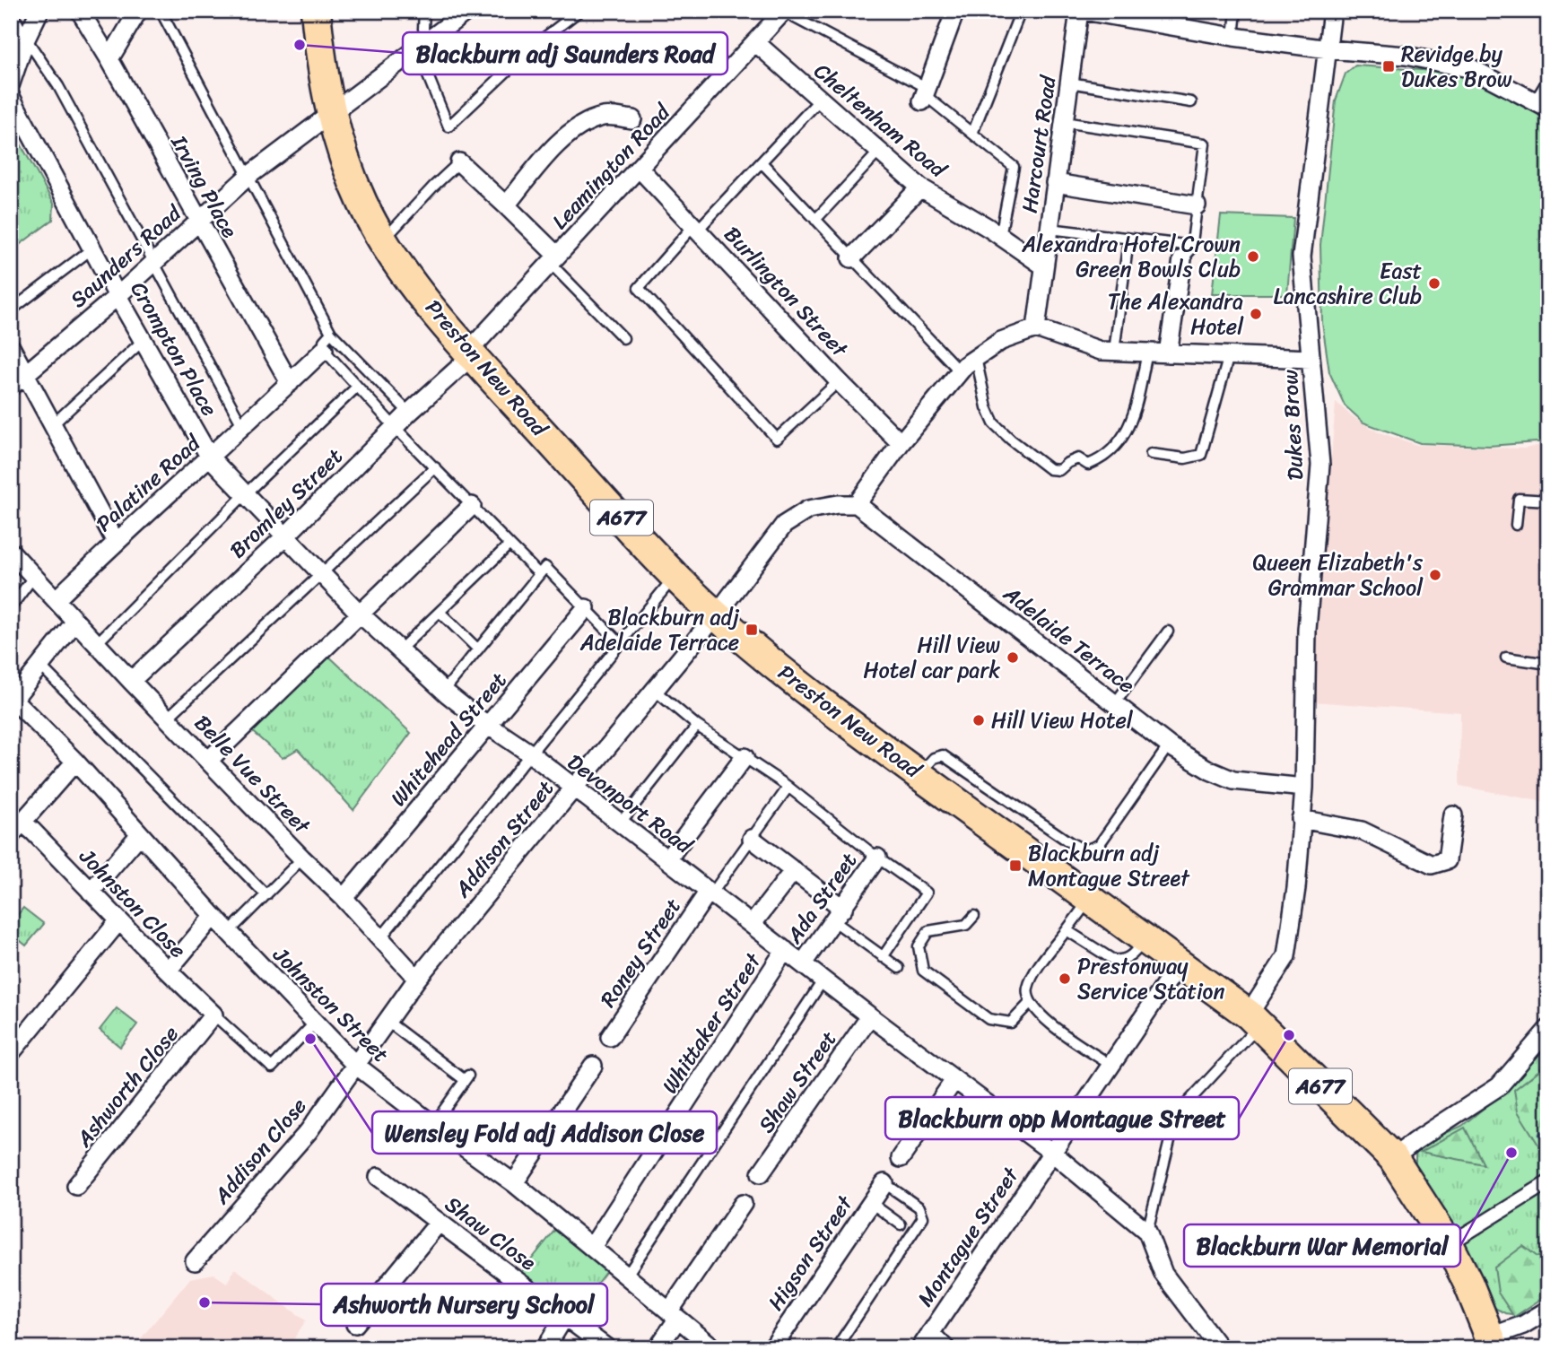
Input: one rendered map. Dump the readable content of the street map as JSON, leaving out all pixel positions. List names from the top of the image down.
{
  "streets": {
    "highway": ["Preston New Road", "A677"],
    "street": [
      "Cheltenham Road",
      "Harcourt Road",
      "Leamington Road",
      "Irving Place",
      "Saunders Road",
      "Burlington Street",
      "Crompton Place",
      "Dukes Brow",
      "Palatine Road",
      "Bromley Street",
      "Adelaide Terrace",
      "Whitehead Street",
      "Belle Vue Street",
      "Devonport Road",
      "Addison Street",
      "Ada Street",
      "Johnston Close",
      "Roney Street",
      "Johnston Street",
      "Whittaker Street",
      "Shaw Street",
      "Ashworth Close",
      "Addison Close",
      "Shaw Close",
      "Montague Street",
      "Higson Street"
    ]
  },
  "crossings": [
    ["Cheltenham Road", "Harcourt Road"],
    ["Cheltenham Road", "Leamington Road"],
    ["Leamington Road", "Burlington Street"],
    ["Leamington Road", "Preston New Road"],
    ["Leamington Road", "Bromley Street"],
    ["Irving Place", "Saunders Road"],
    ["Irving Place", "Palatine Road"],
    ["Saunders Road", "Crompton Place"],
    ["Saunders Road", "Preston New Road"],
    ["Crompton Place", "Palatine Road"],
    ["Crompton Place", "Devonport Road"],
    ["Preston New Road", "Dukes Brow"],
    ["Preston New Road", "Bromley Street"],
    ["Preston New Road", "Addison Street"],
    ["Preston New Road", "Montague Street"],
    ["Dukes Brow", "Adelaide Terrace"],
    ["Palatine Road", "Belle Vue Street"],
    ["Palatine Road", "Devonport Road"],
    ["Bromley Street", "Belle Vue Street"],
    ["Bromley Street", "Devonport Road"],
    ["Whitehead Street", "Belle Vue Street"],
    ["Whitehead Street", "Devonport Road"],
    ["Belle Vue Street", "Addison Street"],
    ["Devonport Road", "Addison Street"],
    ["Devonport Road", "Ada Street"],
    ["Devonport Road", "Roney Street"],
    ["Devonport Road", "Whittaker Street"],
    ["Devonport Road", "Shaw Street"],
    ["Devonport Road", "Montague Street"],
    ["Addison Street", "Johnston Street"],
    ["Addison Street", "Addison Close"],
    ["Johnston Close", "Ashworth Close"],
    ["Johnston Street", "Whittaker Street"],
    ["Johnston Street", "Addison Close"]
  ],
  "places": {
    "other": [
      "Blackburn adj Saunders Road",
      "Alexandra Hotel Crown Green Bowls Club",
      "East Lancashire Club",
      "The Alexandra Hotel",
      "Queen Elizabeth's Grammar School",
      "Hill View Hotel car park",
      "Hill View Hotel",
      "Prestonway Service Station",
      "Blackburn opp Montague Street",
      "Wensley Fold adj Addison Close",
      "Blackburn War Memorial",
      "Ashworth Nursery School"
    ],
    "transit": ["Revidge by Dukes Brow", "Blackburn adj Adelaide Terrace", "Blackburn adj Montague Street"]
  }
}
